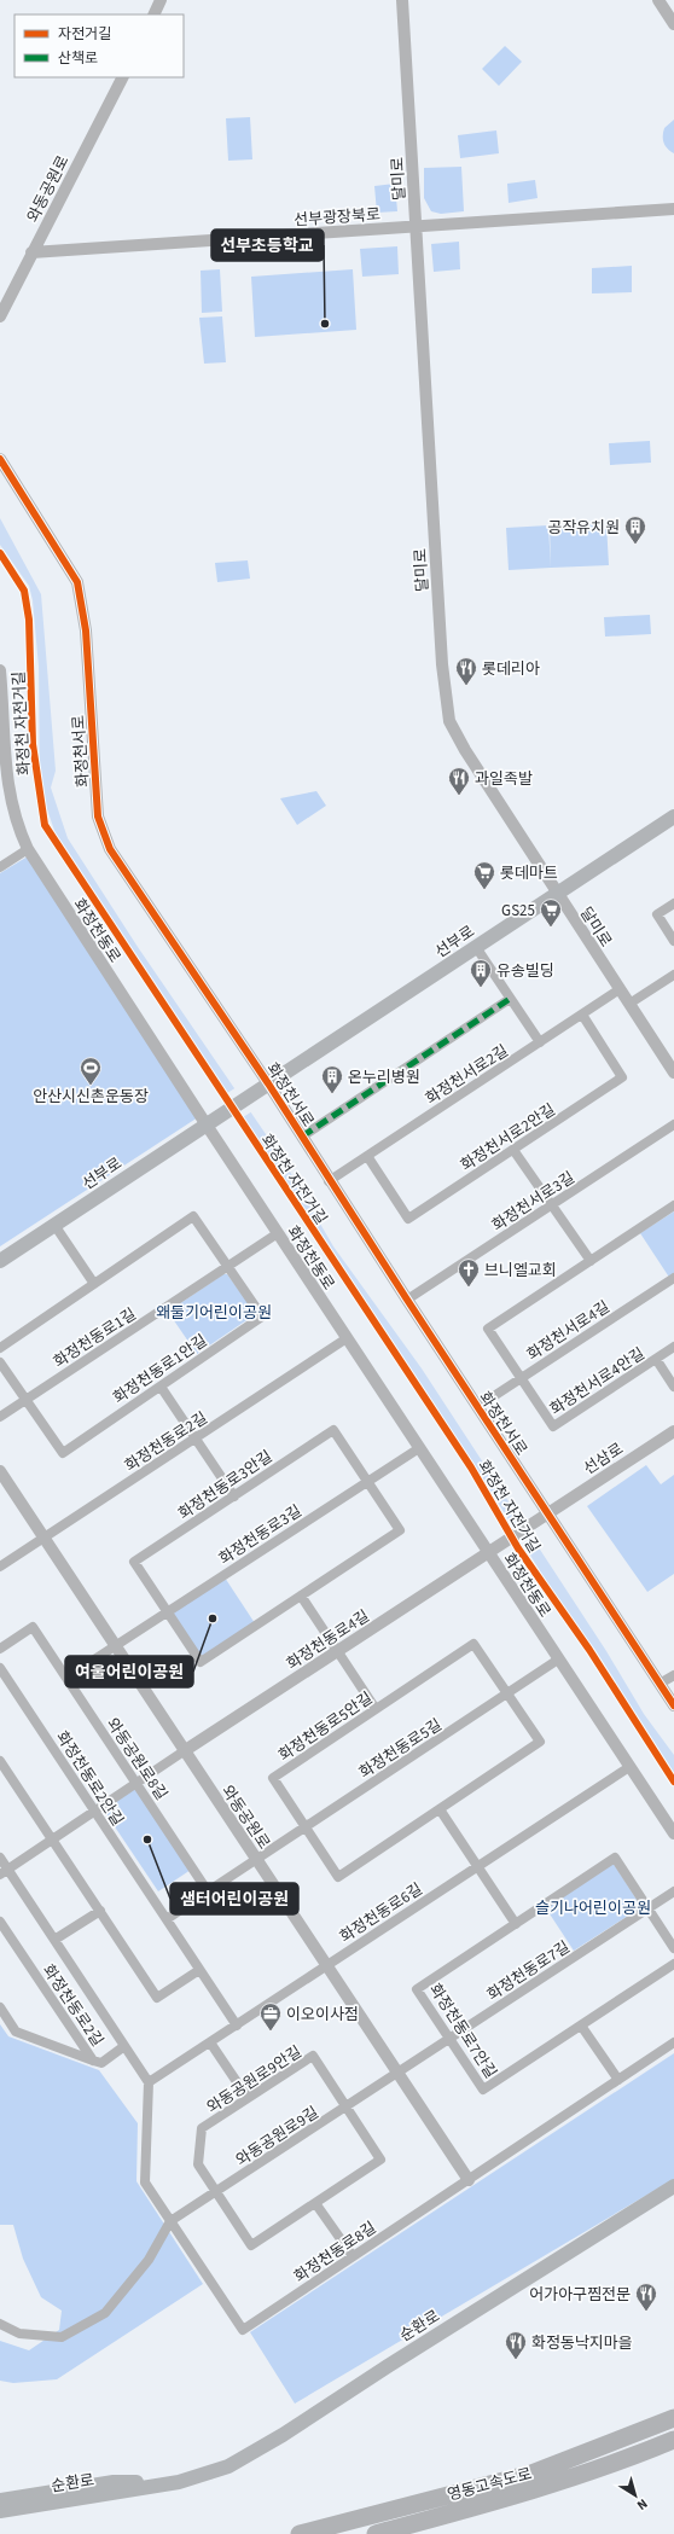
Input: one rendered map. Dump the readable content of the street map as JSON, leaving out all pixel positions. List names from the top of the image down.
{
  "streets": {
    "highway": ["영동고속도로"],
    "main road": ["선부로", "순환로"],
    "street": [
      "달미로",
      "와동공원로",
      "선부광장북로",
      "화정천서로",
      "화정천동로",
      "화정천서로2길",
      "화정천서로2안길",
      "화정천서로3길",
      "화정천서로4길",
      "화정천동로1길",
      "화정천동로1안길",
      "화정천서로4안길",
      "화정천동로2길",
      "선삼로",
      "화정천동로3안길",
      "화정천동로3길",
      "화정천동로4길",
      "화정천동로5안길",
      "화정천동로5길",
      "와동공원로8길",
      "화정천동로2안길",
      "화정천동로6길",
      "화정천동로7길",
      "화정천동로7안길",
      "와동공원로9안길",
      "와동공원로9길",
      "화정천동로8길"
    ],
    "cycle path": ["화정천 자전거길"]
  },
  "crossings": [
    ["달미로", "선부광장북로"],
    ["달미로", "선부로"],
    ["달미로", "화정천서로2길"],
    ["와동공원로", "선부광장북로"],
    ["와동공원로", "화정천동로2길"],
    ["와동공원로", "화정천동로3길"],
    ["와동공원로", "화정천동로4길"],
    ["와동공원로", "화정천동로5길"],
    ["와동공원로", "화정천동로6길"],
    ["와동공원로", "화정천동로7길"],
    ["와동공원로", "와동공원로9길"],
    ["와동공원로", "화정천동로8길"],
    ["화정천서로", "선부로"],
    ["화정천서로", "화정천서로2길"],
    ["화정천서로", "화정천서로3길"],
    ["화정천서로", "화정천서로4길"],
    ["화정천서로", "선삼로"],
    ["화정천동로", "선부로"],
    ["화정천동로", "화정천동로1길"],
    ["화정천동로", "화정천동로2길"],
    ["화정천동로", "화정천동로3길"],
    ["화정천동로", "화정천동로4길"],
    ["화정천동로", "화정천동로5길"],
    ["화정천동로", "화정천동로6길"],
    ["화정천서로2길", "화정천서로2안길"],
    ["화정천서로4길", "화정천서로4안길"],
    ["화정천동로1길", "화정천동로1안길"],
    ["화정천동로2길", "화정천동로6길"],
    ["화정천동로2길", "화정천동로8길"],
    ["선삼로", "화정천동로4길"],
    ["화정천동로3안길", "화정천동로3길"],
    ["화정천동로3길", "와동공원로8길"],
    ["화정천동로5안길", "화정천동로5길"],
    ["화정천동로2안길", "화정천동로6길"],
    ["화정천동로6길", "화정천동로8길"],
    ["화정천동로7길", "화정천동로7안길"],
    ["화정천동로7길", "와동공원로9길"],
    ["와동공원로9안길", "와동공원로9길"],
    ["와동공원로9길", "화정천동로8길"]
  ],
  "parks": ["왜둘기어린이공원", "슬기나어린이공원"],
  "places": {
    "other": ["선부초등학교", "여울어린이공원", "샘터어린이공원"],
    "building": ["공작유치원", "유송빌딩", "온누리병원"],
    "restaurant": [
      "롯데리아",
      "과일족발",
      "어가아구찜전문",
      "화정동낙지마을"
    ],
    "supermarket": ["롯데마트", "GS25"],
    "sports": ["안산시신촌운동장"],
    "church": ["브니엘교회"],
    "office": ["이오이사점"]
  },
  "legend": ["자전거길", "산책로"],
  "north": "bottom right"
}
